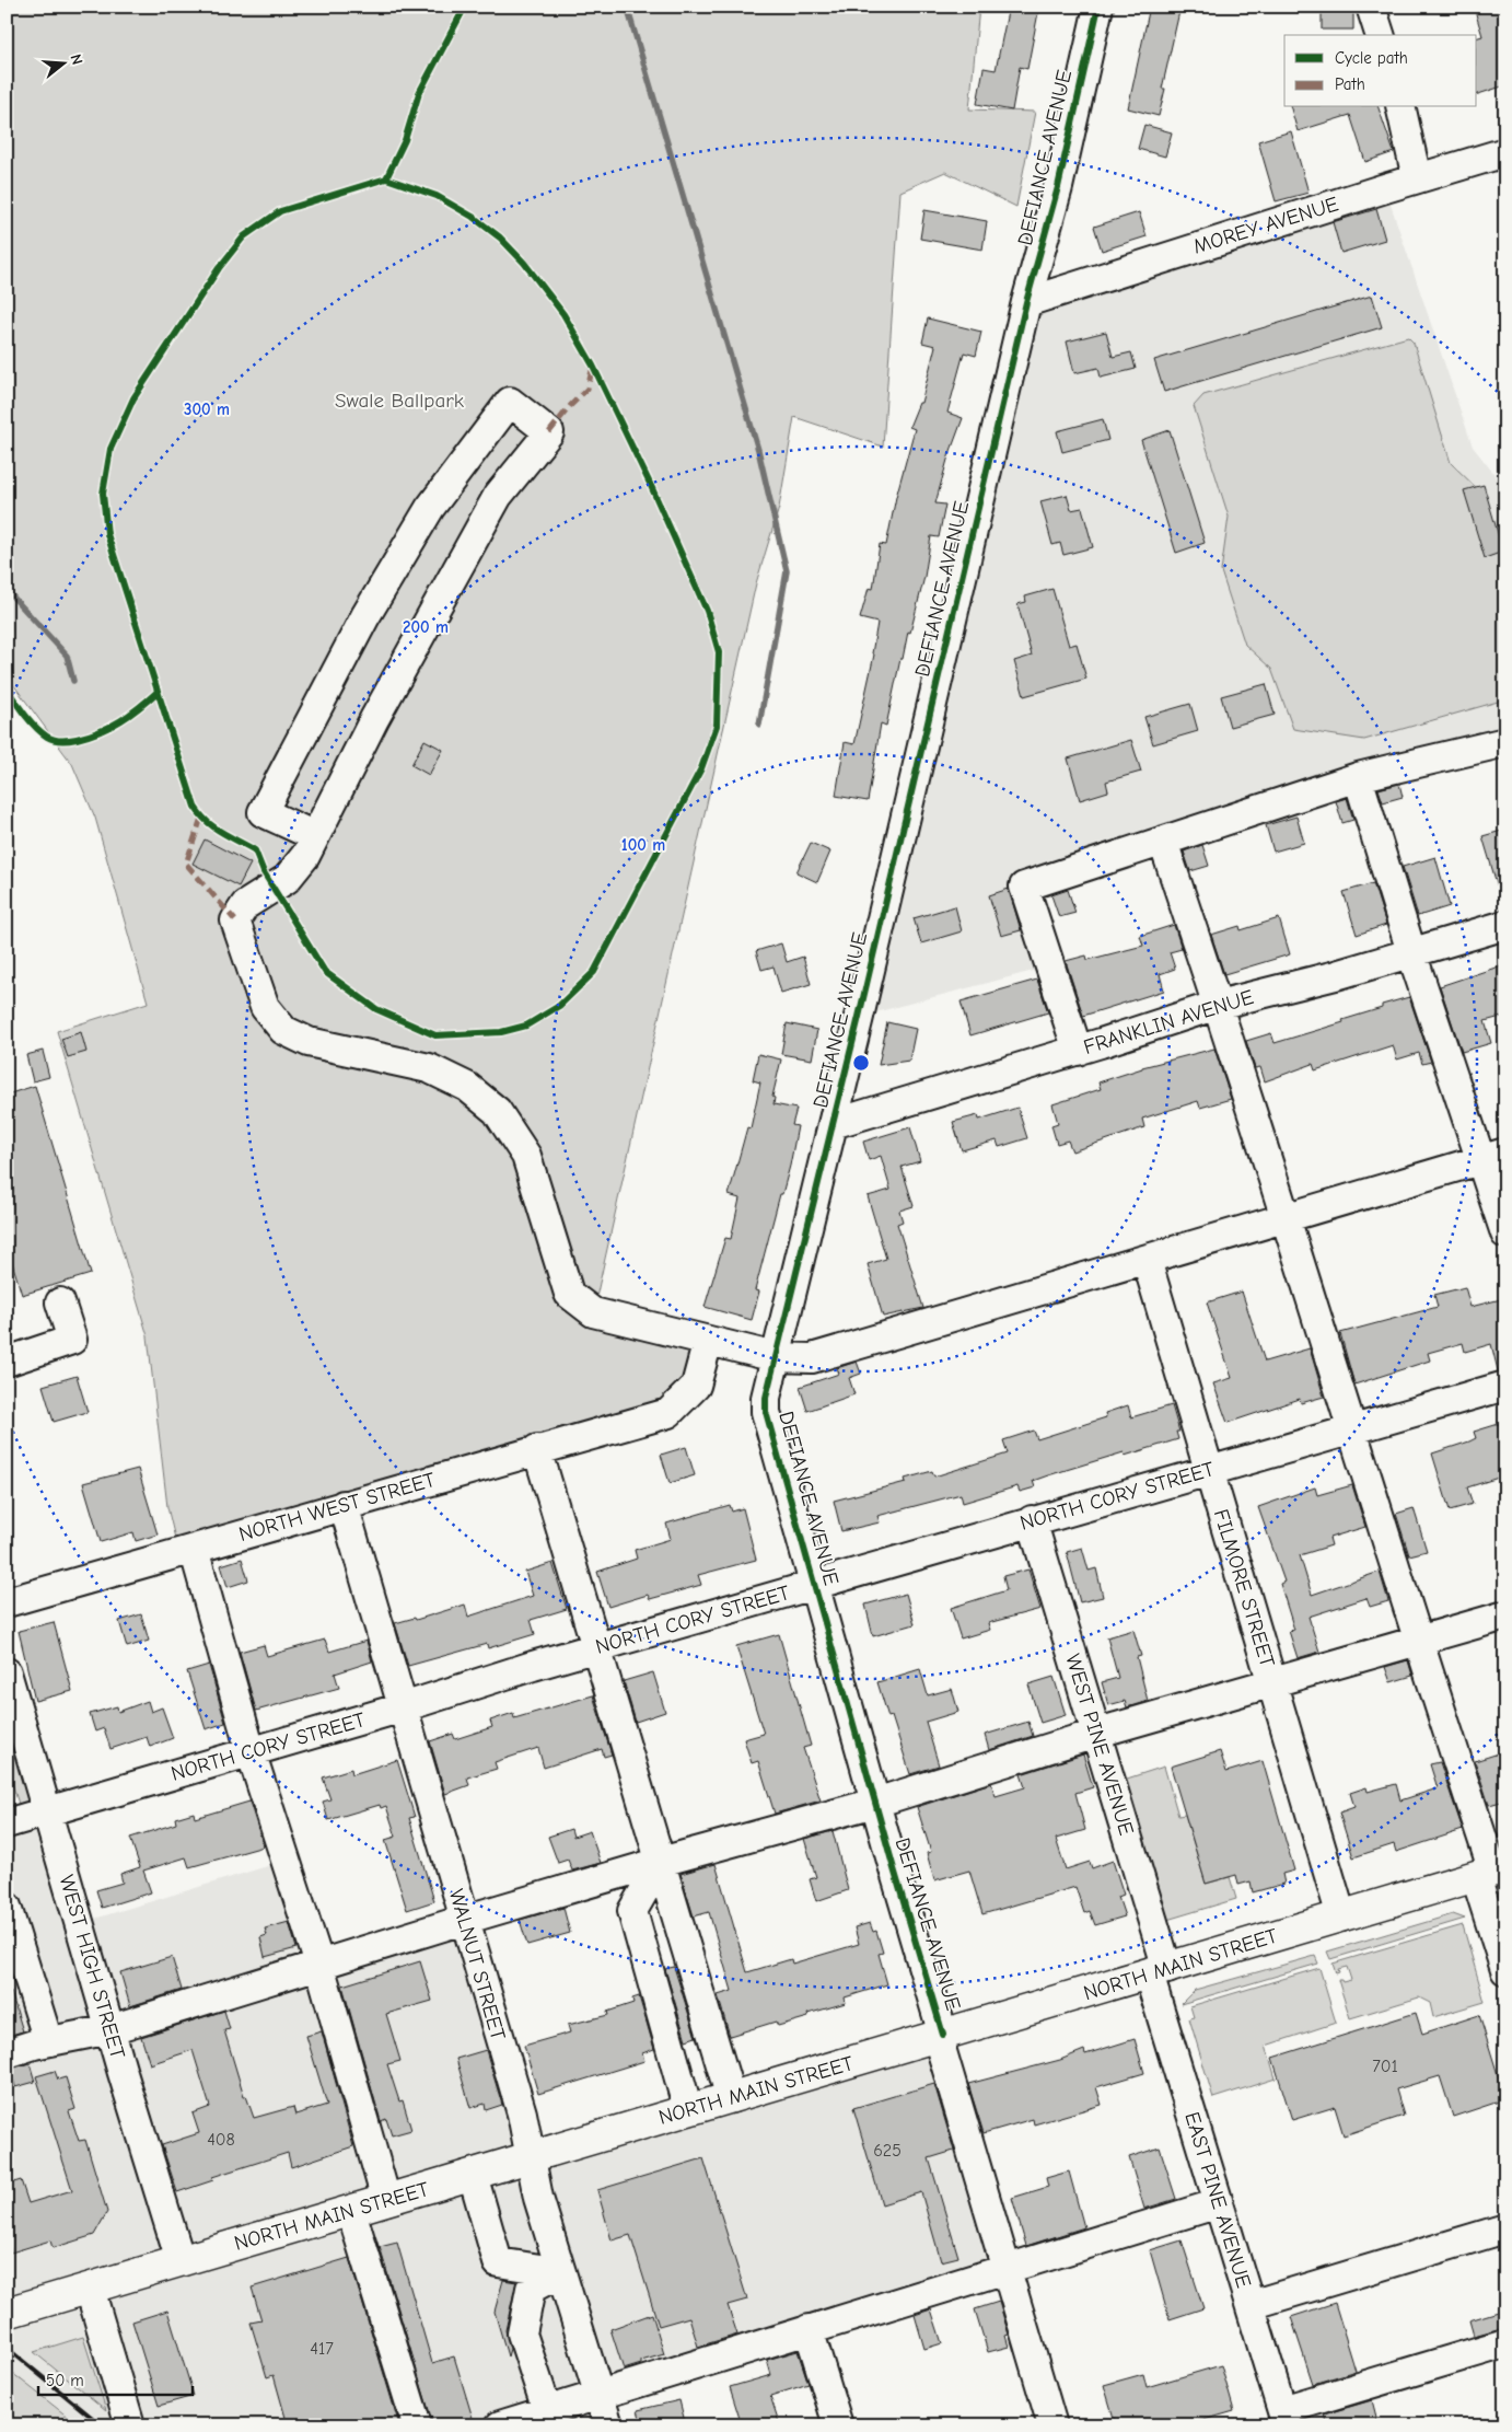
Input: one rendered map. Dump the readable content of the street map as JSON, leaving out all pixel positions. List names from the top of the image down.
{
  "streets": {
    "main road": ["NORTH MAIN STREET"],
    "street": [
      "DEFIANCE AVENUE",
      "MOREY AVENUE",
      "FRANKLIN AVENUE",
      "NORTH CORY STREET",
      "NORTH WEST STREET",
      "FILMORE STREET",
      "WEST PINE AVENUE",
      "WALNUT STREET",
      "WEST HIGH STREET",
      "EAST PINE AVENUE"
    ]
  },
  "crossings": [
    ["DEFIANCE AVENUE", "MOREY AVENUE"],
    ["DEFIANCE AVENUE", "FRANKLIN AVENUE"],
    ["DEFIANCE AVENUE", "NORTH CORY STREET"],
    ["DEFIANCE AVENUE", "NORTH MAIN STREET"],
    ["NORTH CORY STREET", "FILMORE STREET"],
    ["NORTH CORY STREET", "WEST PINE AVENUE"],
    ["NORTH CORY STREET", "WALNUT STREET"],
    ["NORTH CORY STREET", "WEST HIGH STREET"],
    ["NORTH WEST STREET", "WALNUT STREET"],
    ["FILMORE STREET", "NORTH MAIN STREET"],
    ["WEST PINE AVENUE", "NORTH MAIN STREET"],
    ["WEST PINE AVENUE", "EAST PINE AVENUE"],
    ["WALNUT STREET", "NORTH MAIN STREET"],
    ["NORTH MAIN STREET", "WEST HIGH STREET"],
    ["NORTH MAIN STREET", "EAST PINE AVENUE"]
  ],
  "parks": ["Swale Ballpark"],
  "house_numbers": [
    "701",
    "408",
    "625",
    "417"
  ],
  "legend": ["Cycle path", "Path"],
  "scale_bar": "50 m",
  "north": "right",
  "rings": ["300 m", "200 m", "100 m"]
}
